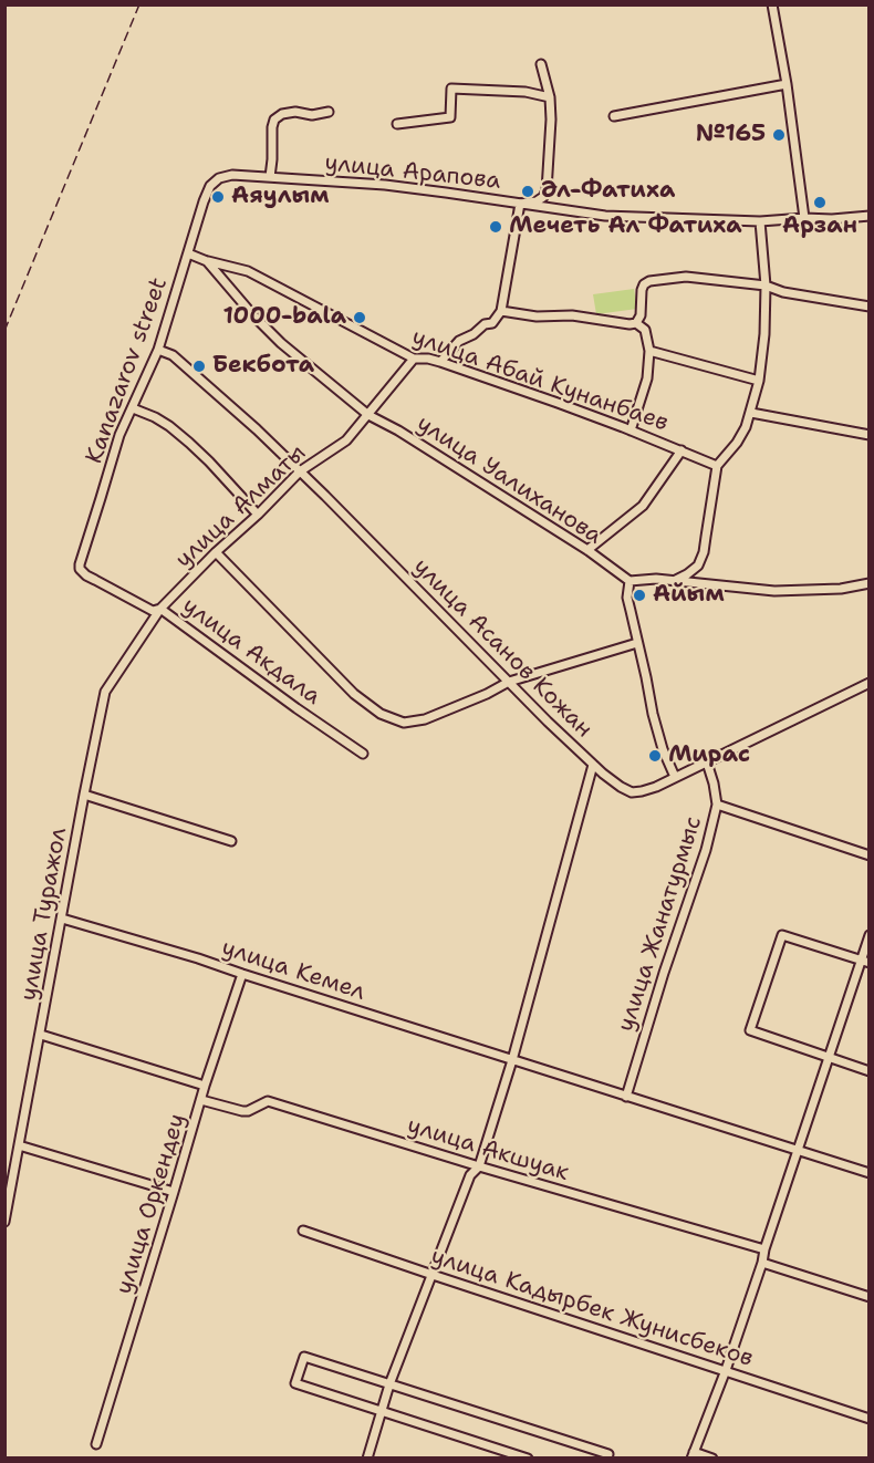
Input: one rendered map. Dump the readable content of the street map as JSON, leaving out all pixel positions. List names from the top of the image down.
{
  "streets": {
    "street": [
      "улица Арапова",
      "Kanazarov street",
      "улица Абай Кунанбаев",
      "улица Уалиханова",
      "улица Алматы",
      "улица Асанов Кожан",
      "улица Акдала",
      "улица Туражол",
      "улица Жанатурмыс",
      "улица Кемел",
      "улица Акшуак",
      "улица Оркендеу",
      "улица Кадырбек Жунисбеков"
    ]
  },
  "crossings": [
    ["улица Арапова", "Kanazarov street"],
    ["Kanazarov street", "улица Уалиханова"],
    ["Kanazarov street", "улица Асанов Кожан"],
    ["Kanazarov street", "улица Акдала"],
    ["улица Абай Кунанбаев", "улица Уалиханова"],
    ["улица Абай Кунанбаев", "улица Алматы"],
    ["улица Уалиханова", "улица Алматы"],
    ["улица Алматы", "улица Асанов Кожан"],
    ["улица Алматы", "улица Акдала"],
    ["улица Алматы", "улица Туражол"],
    ["улица Асанов Кожан", "улица Жанатурмыс"],
    ["улица Туражол", "улица Кемел"],
    ["улица Жанатурмыс", "улица Кемел"],
    ["улица Кемел", "улица Оркендеу"],
    ["улица Акшуак", "улица Оркендеу"]
  ],
  "places": [
    "№165",
    "Әл-Фатиха",
    "Аяулым",
    "Арзан",
    "Мечеть Ал Фатиха",
    "1000-bala",
    "Бекбота",
    "Айым",
    "Мирас"
  ]
}
